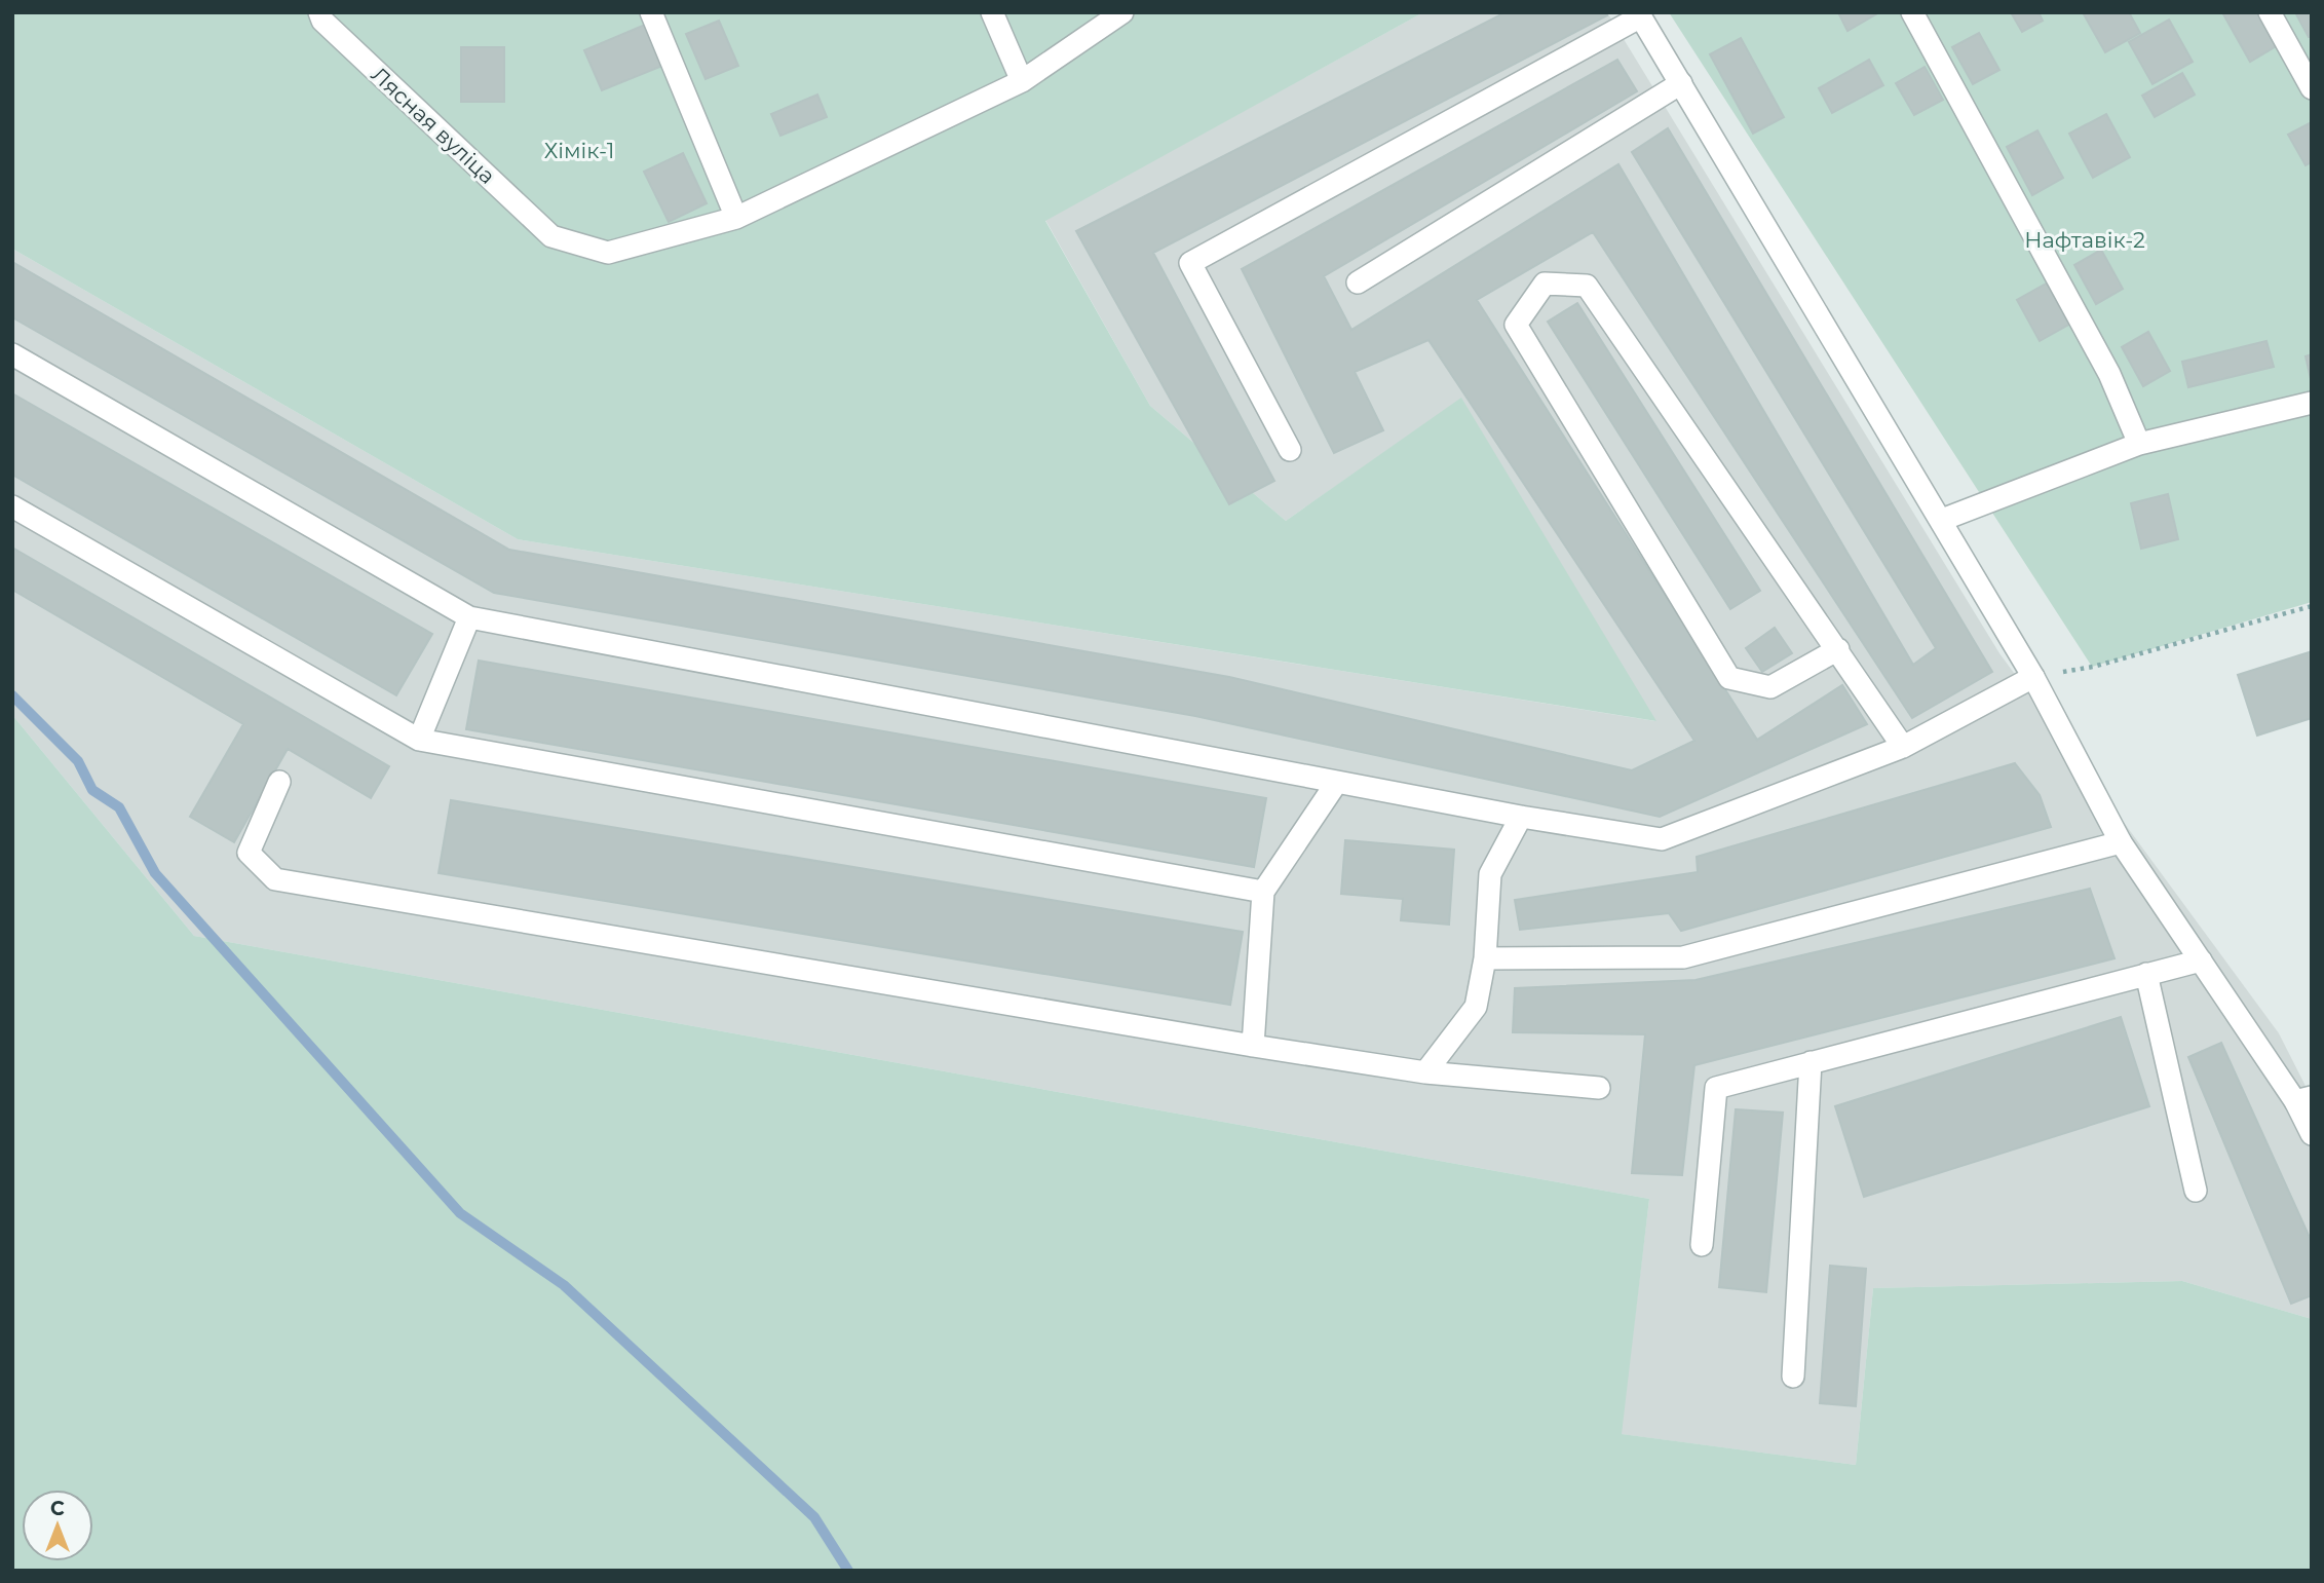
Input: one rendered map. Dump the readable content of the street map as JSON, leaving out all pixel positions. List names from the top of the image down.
{
  "streets": {
    "street": ["Лясная вуліца"]
  },
  "parks": ["Хімік-1", "Нафтавік-2"],
  "north": "top"
}
